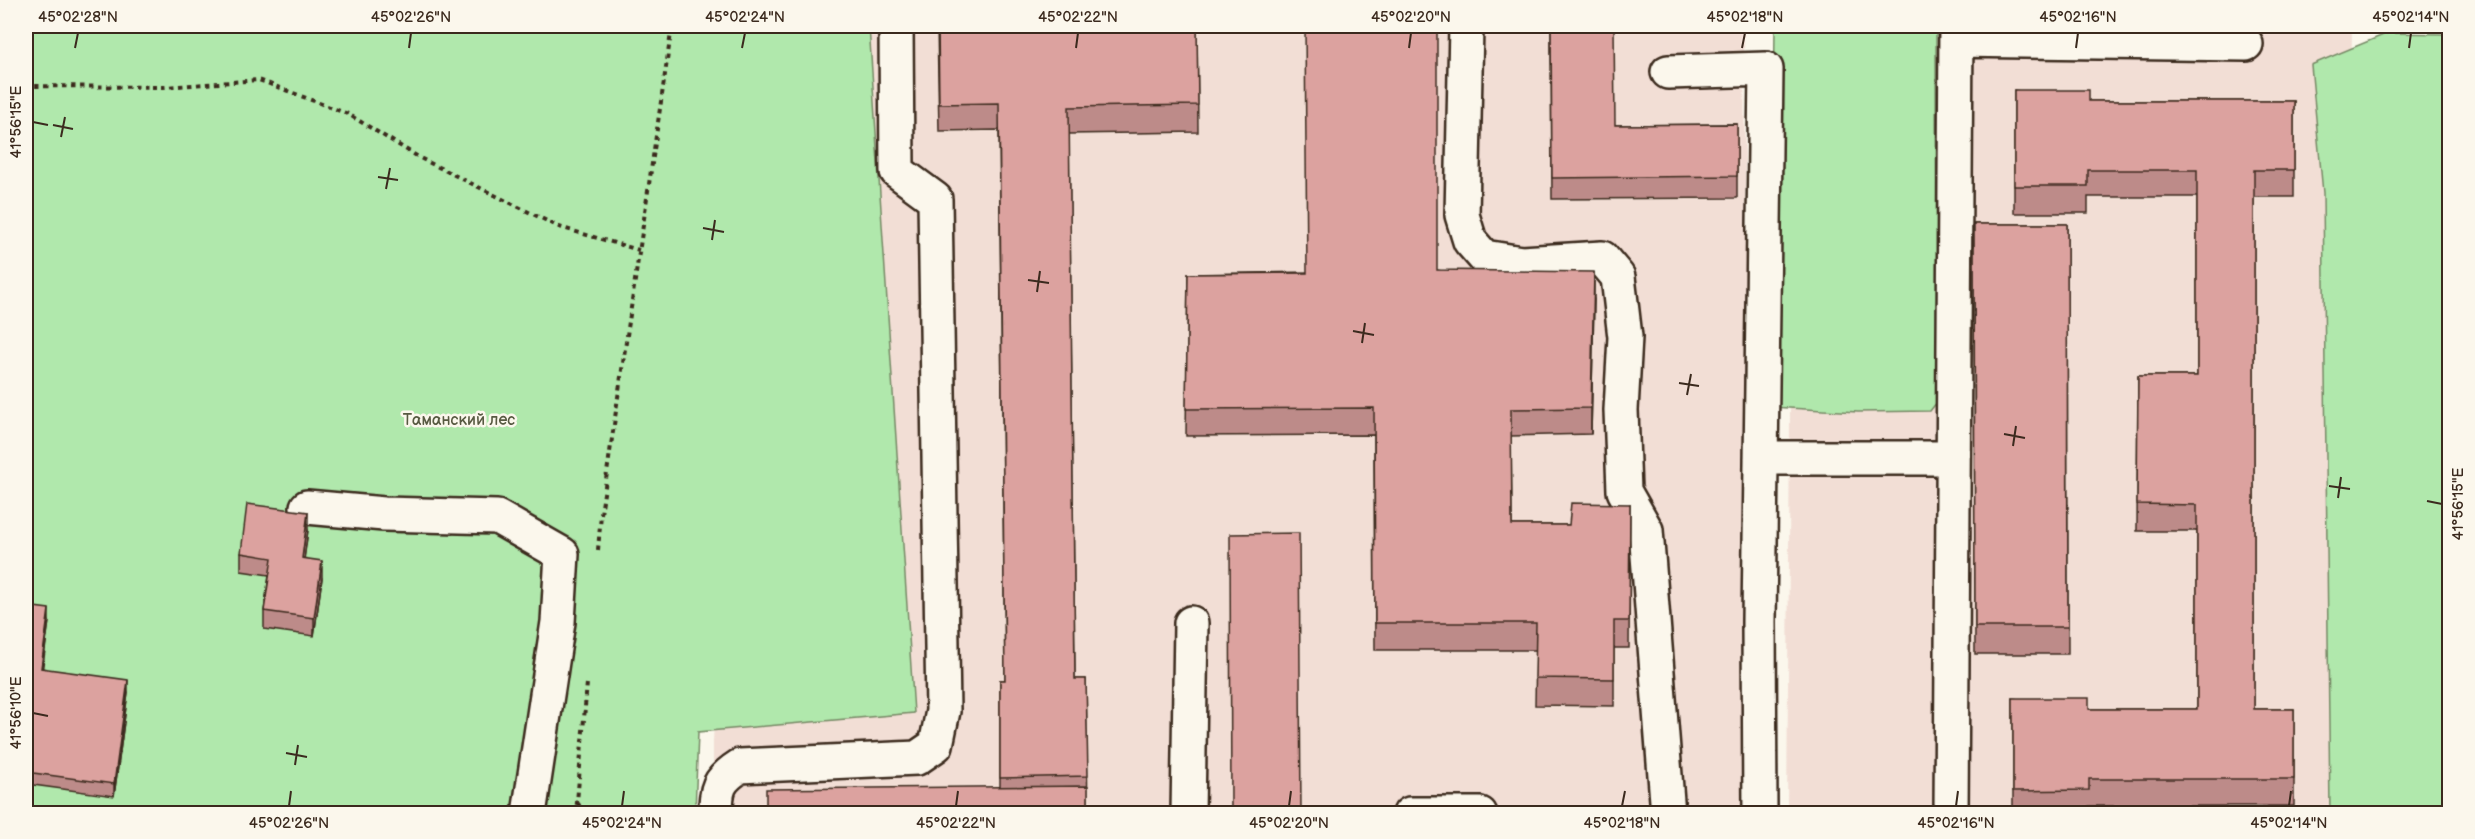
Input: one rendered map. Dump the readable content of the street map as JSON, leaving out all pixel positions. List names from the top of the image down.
{
  "parks": ["Таманский лес"],
  "coordinates": [
    "45°02'28\"N",
    "45°02'26\"N",
    "45°02'24\"N",
    "45°02'22\"N",
    "45°02'20\"N",
    "45°02'18\"N",
    "45°02'16\"N",
    "45°02'14\"N",
    "41°56'15\"E",
    "41°56'10\"E"
  ]
}
